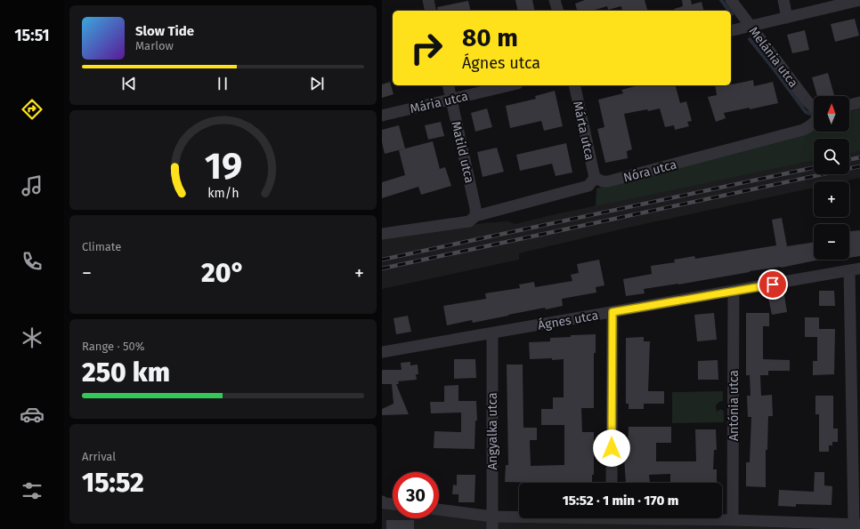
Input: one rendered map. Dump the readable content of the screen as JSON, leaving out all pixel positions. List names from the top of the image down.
{
  "streets": {
    "street": [
      "Melánia utca",
      "Mária utca",
      "Márta utca",
      "Matild utca",
      "Nóra utca",
      "Ágnes utca",
      "Antónia utca",
      "Angyalka utca"
    ]
  },
  "crossings": [
    ["Mária utca", "Matild utca"],
    ["Márta utca", "Nóra utca"],
    ["Ágnes utca", "Antónia utca"],
    ["Ágnes utca", "Angyalka utca"]
  ],
  "north": "top",
  "page": {
    "tabs": "15:51",
    "turn": ["80 m", "Ágnes utca"],
    "song": ["Slow Tide", "Marlow"],
    "map_buttons": ["+", "−"],
    "tile": [
      "Climate",
      ["Range · 50%", "250 km"],
      ["Arrival", "15:52"]
    ],
    "heat": ["−", "20°", "+"],
    "limit": "30",
    "trip": "15:52 · 1 min · 170 m",
    "gauge": ["19", "km/h"]
  }
}
